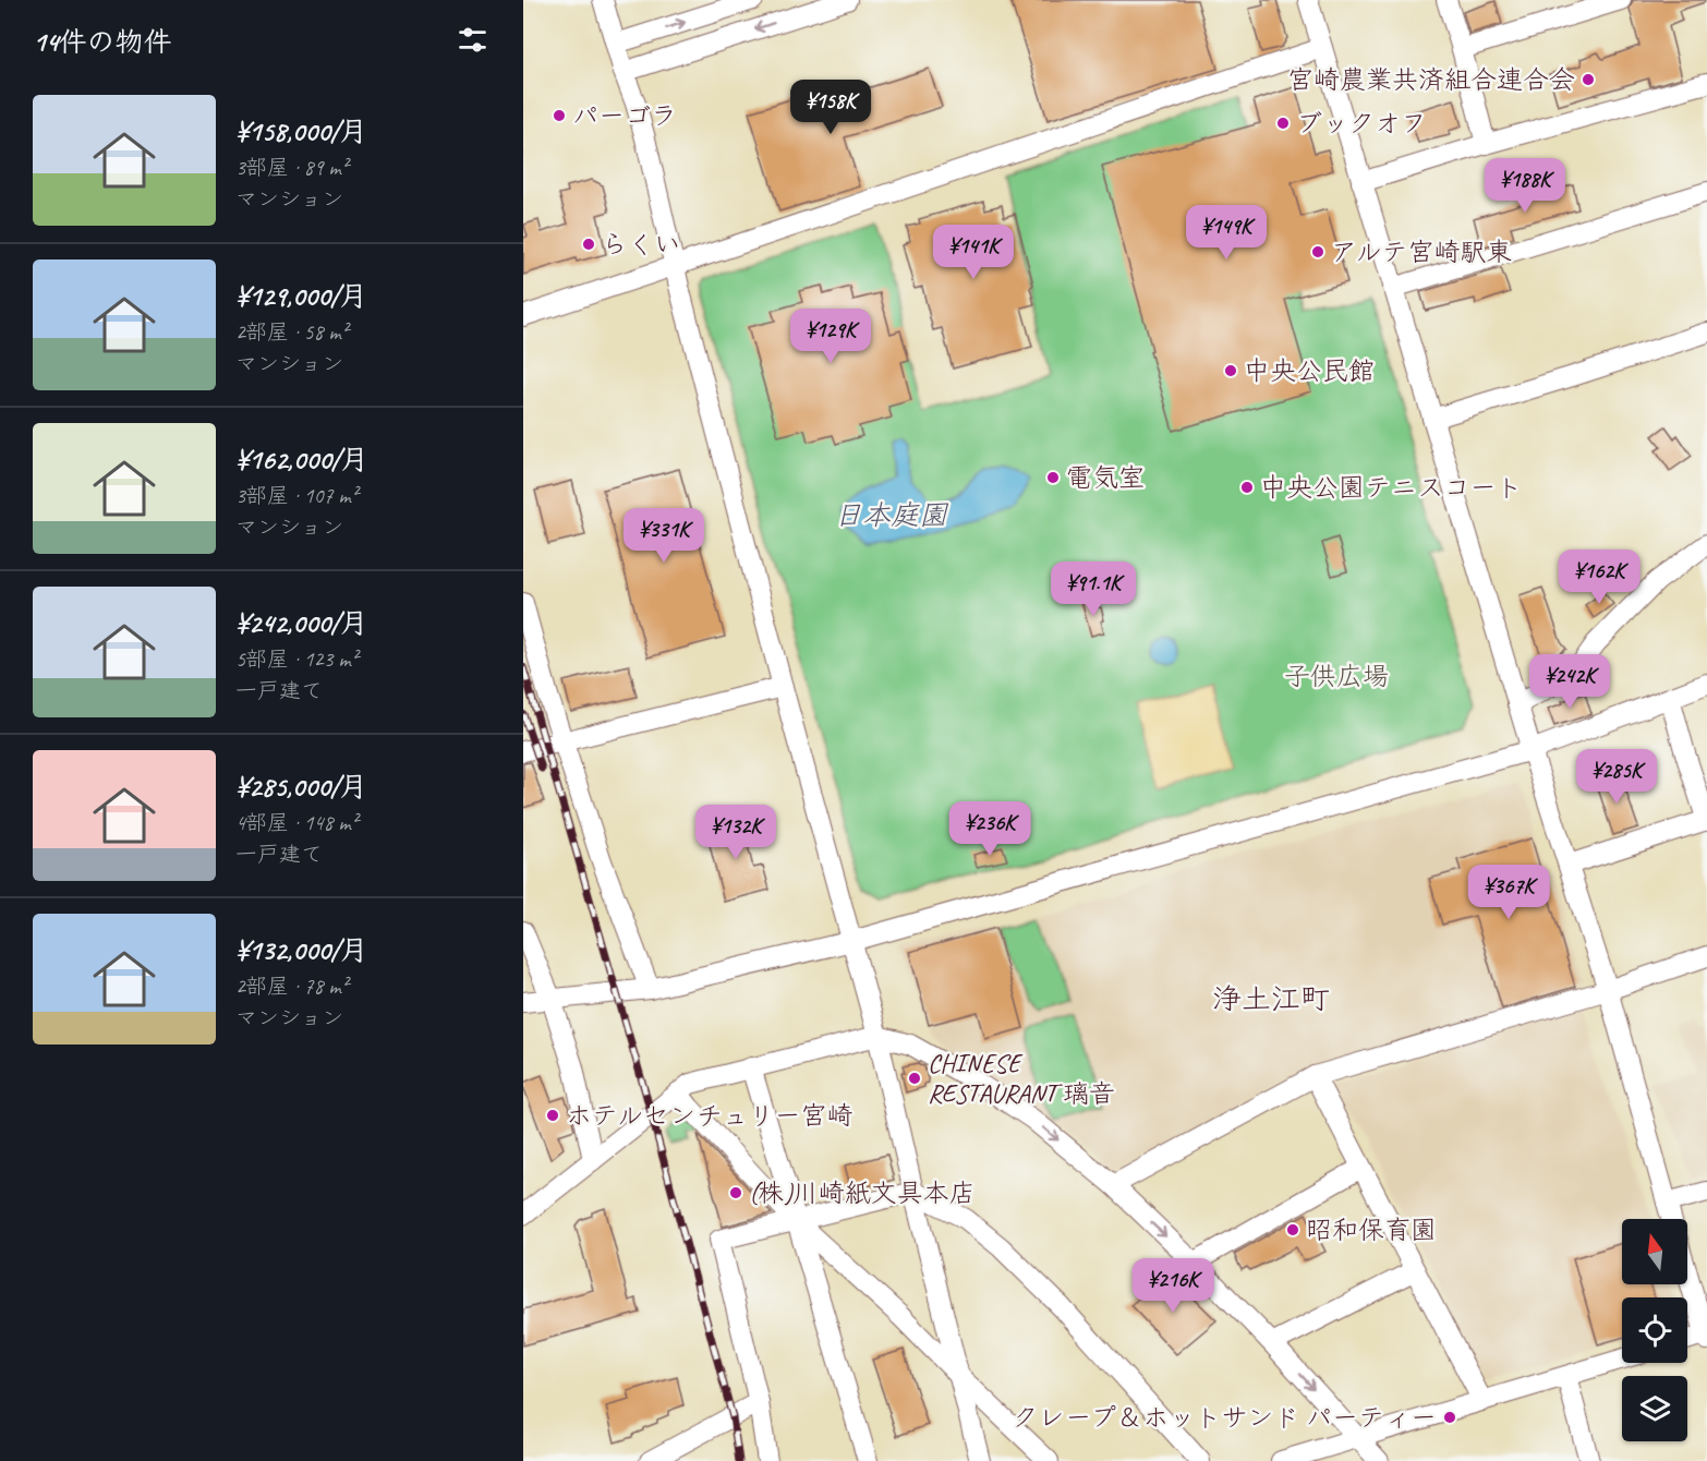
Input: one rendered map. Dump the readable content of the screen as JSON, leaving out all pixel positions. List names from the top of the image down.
{
  "districts": ["浄土江町"],
  "water": ["日本庭園"],
  "parks": ["子供広場"],
  "places": [
    "宮崎農業共済組合連合会",
    "パーゴラ",
    "ブックオフ",
    "らくい",
    "アルテ宮崎駅東",
    "中央公民館",
    "電気室",
    "中央公園テニスコート",
    "CHINESE RESTAURANT 璃音",
    "ホテルセンチュリー宮崎",
    "(株)川崎紙文具本店",
    "昭和保育園",
    "クレープ＆ホットサンド パーティー"
  ],
  "north": "top",
  "page": {
    "heading": "14件の物件",
    "list": [
      {
        "name": "¥158,000/月",
        "note": "3部屋 · 89 m² · マンション"
      },
      {
        "name": "¥129,000/月",
        "note": "2部屋 · 58 m² · マンション"
      },
      {
        "name": "¥162,000/月",
        "note": "3部屋 · 107 m² · マンション"
      },
      {
        "name": "¥242,000/月",
        "note": "5部屋 · 123 m² · 一戸建て"
      },
      {
        "name": "¥285,000/月",
        "note": "4部屋 · 148 m² · 一戸建て"
      },
      {
        "name": "¥132,000/月",
        "note": "2部屋 · 78 m² · マンション"
      }
    ],
    "price": [
      "¥158K",
      "¥188K",
      "¥149K",
      "¥141K",
      "¥129K",
      "¥331K",
      "¥162K",
      "¥91.1K",
      "¥242K",
      "¥285K",
      "¥236K",
      "¥132K",
      "¥367K",
      "¥216K"
    ]
  }
}
